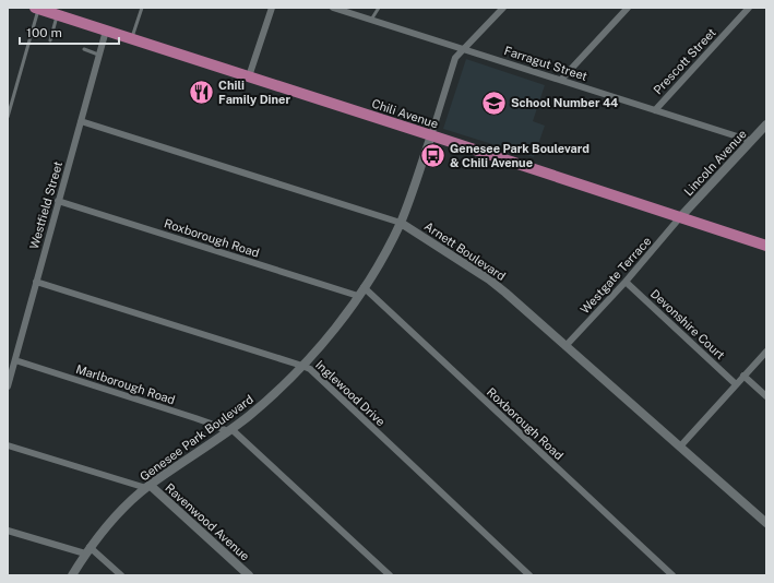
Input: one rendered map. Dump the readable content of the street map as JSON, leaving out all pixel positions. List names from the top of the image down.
{
  "streets": {
    "main road": ["Chili Avenue"],
    "street": [
      "Prescott Street",
      "Farragut Street",
      "Lincoln Avenue",
      "Westfield Street",
      "Roxborough Road",
      "Arnett Boulevard",
      "Westgate Terrace",
      "Devonshire Court",
      "Marlborough Road",
      "Inglewood Drive",
      "Genesee Park Boulevard",
      "Ravenwood Avenue"
    ]
  },
  "crossings": [
    ["Prescott Street", "Farragut Street"],
    ["Farragut Street", "Lincoln Avenue"],
    ["Chili Avenue", "Lincoln Avenue"],
    ["Chili Avenue", "Westfield Street"],
    ["Chili Avenue", "Westgate Terrace"],
    ["Chili Avenue", "Genesee Park Boulevard"],
    ["Lincoln Avenue", "Westgate Terrace"],
    ["Westfield Street", "Roxborough Road"],
    ["Westfield Street", "Arnett Boulevard"],
    ["Westfield Street", "Marlborough Road"],
    ["Westfield Street", "Inglewood Drive"],
    ["Roxborough Road", "Genesee Park Boulevard"],
    ["Arnett Boulevard", "Westgate Terrace"],
    ["Arnett Boulevard", "Genesee Park Boulevard"],
    ["Westgate Terrace", "Devonshire Court"],
    ["Marlborough Road", "Genesee Park Boulevard"],
    ["Inglewood Drive", "Genesee Park Boulevard"],
    ["Genesee Park Boulevard", "Ravenwood Avenue"]
  ],
  "places": {
    "restaurant": ["Chili Family Diner"],
    "school or university": ["School Number 44"],
    "bus stop": ["Genesee Park Boulevard & Chili Avenue"]
  },
  "scale_bar": "100 m"
}
